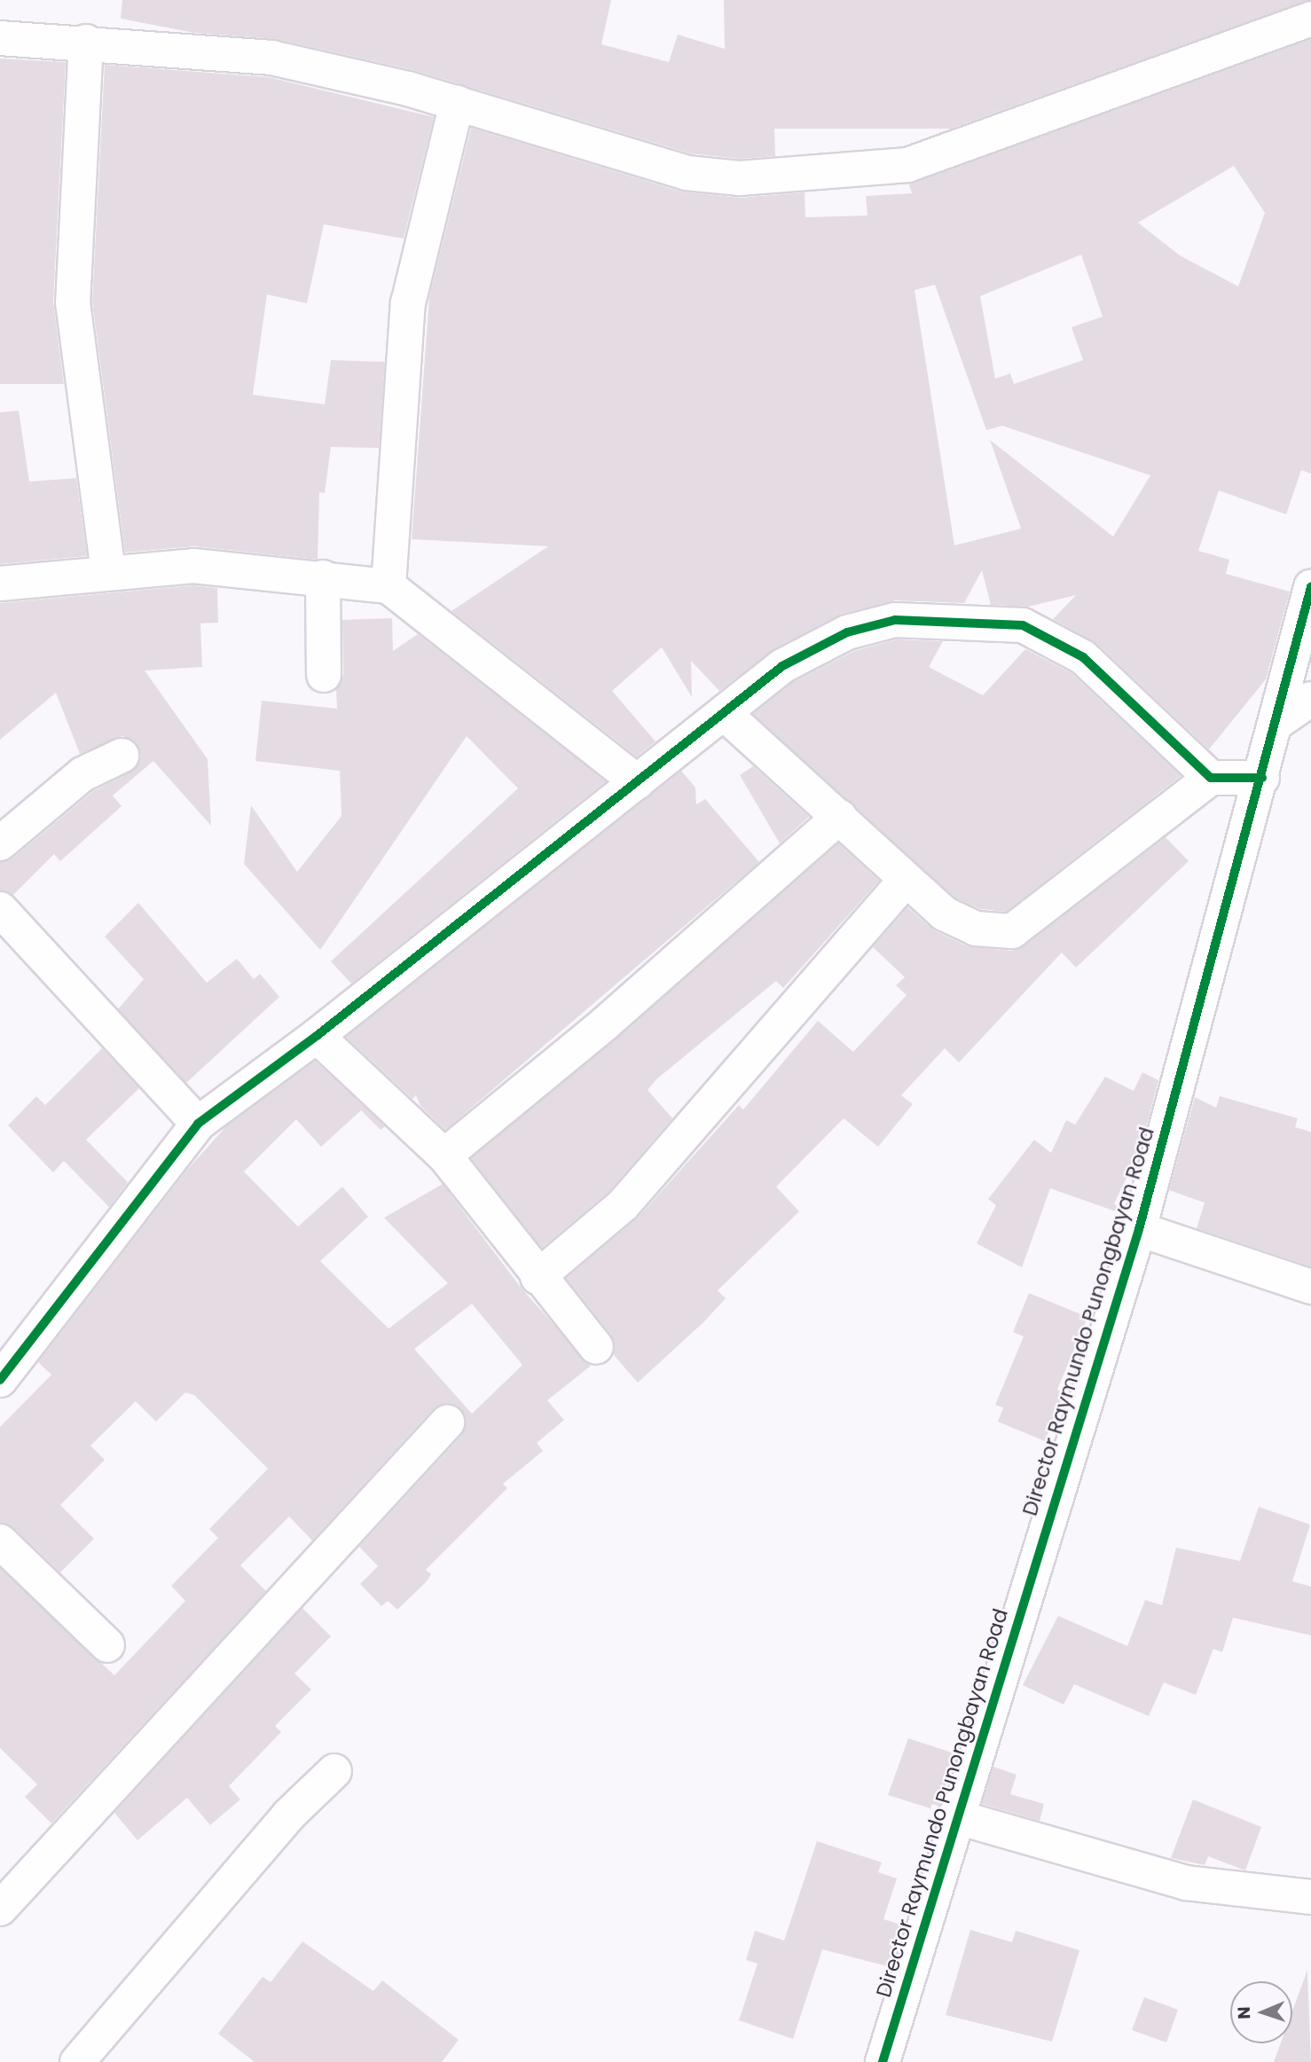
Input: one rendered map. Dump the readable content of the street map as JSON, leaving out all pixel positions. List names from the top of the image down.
{
  "streets": {
    "street": ["Director Raymundo Punongbayan Road"]
  },
  "north": "left"
}
